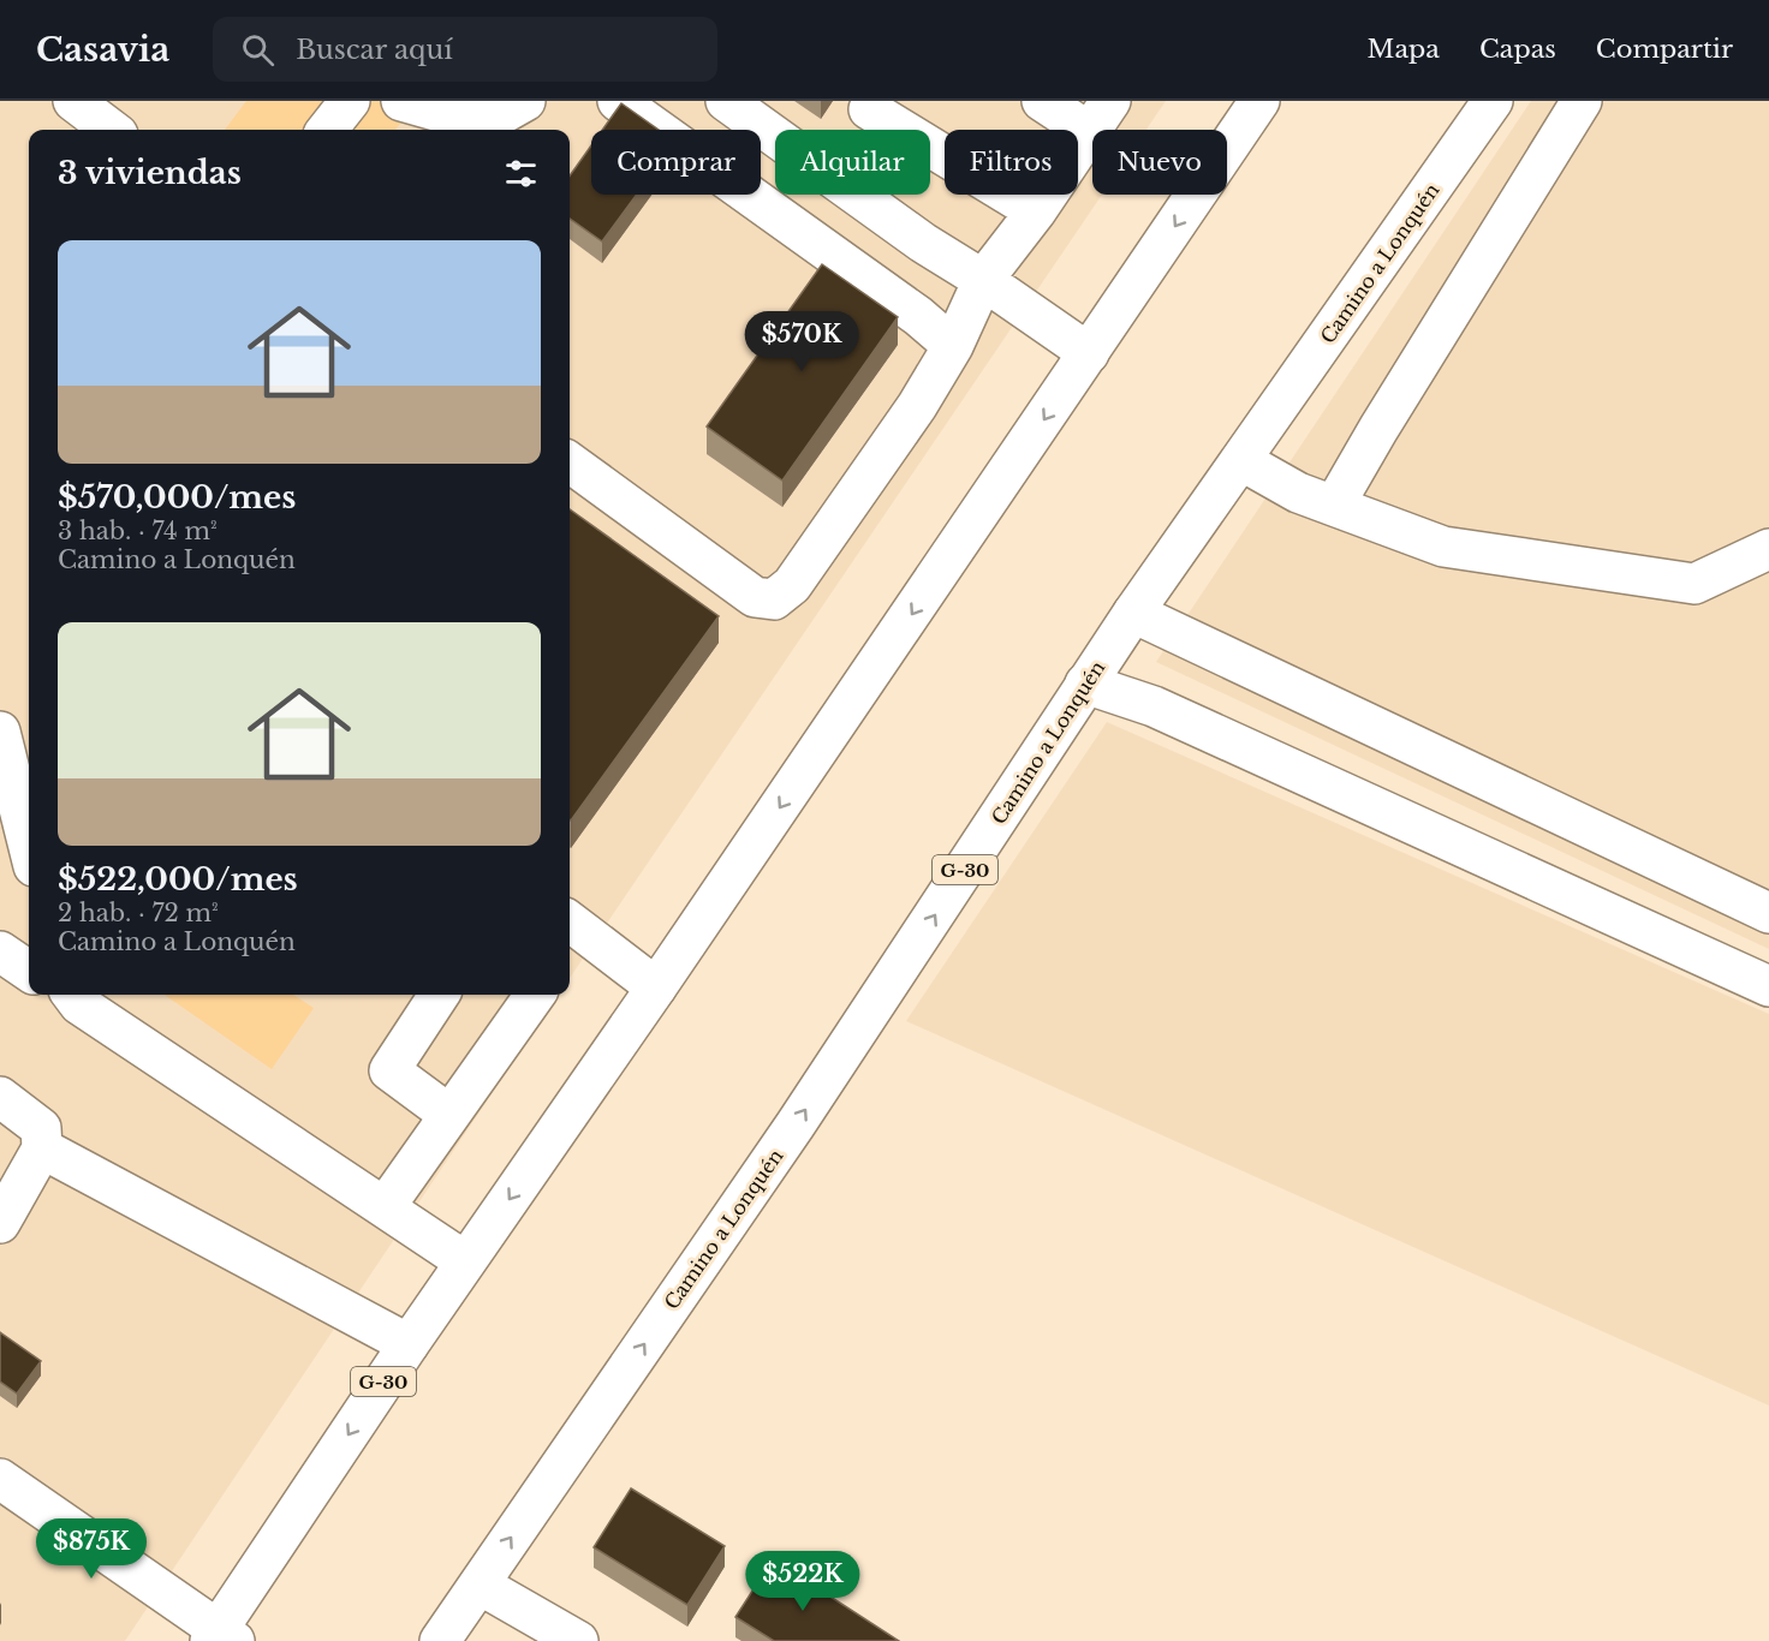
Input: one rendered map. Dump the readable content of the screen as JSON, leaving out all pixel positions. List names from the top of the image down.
{
  "streets": {
    "main road": ["Camino a Lonquén", "G-30"]
  },
  "page": {
    "header": "Casavia",
    "search": "Buscar aquí",
    "nav": ["Mapa", "Capas", "Compartir"],
    "chip": [
      "Comprar",
      "Alquilar",
      "Filtros",
      "Nuevo"
    ],
    "heading": "3 viviendas",
    "list": [
      {
        "name": "$570,000/mes",
        "note": "3 hab. · 74 m² · Camino a Lonquén"
      },
      {
        "name": "$522,000/mes",
        "note": "2 hab. · 72 m² · Camino a Lonquén"
      }
    ],
    "price": ["$570K", "$875K", "$522K"]
  }
}
